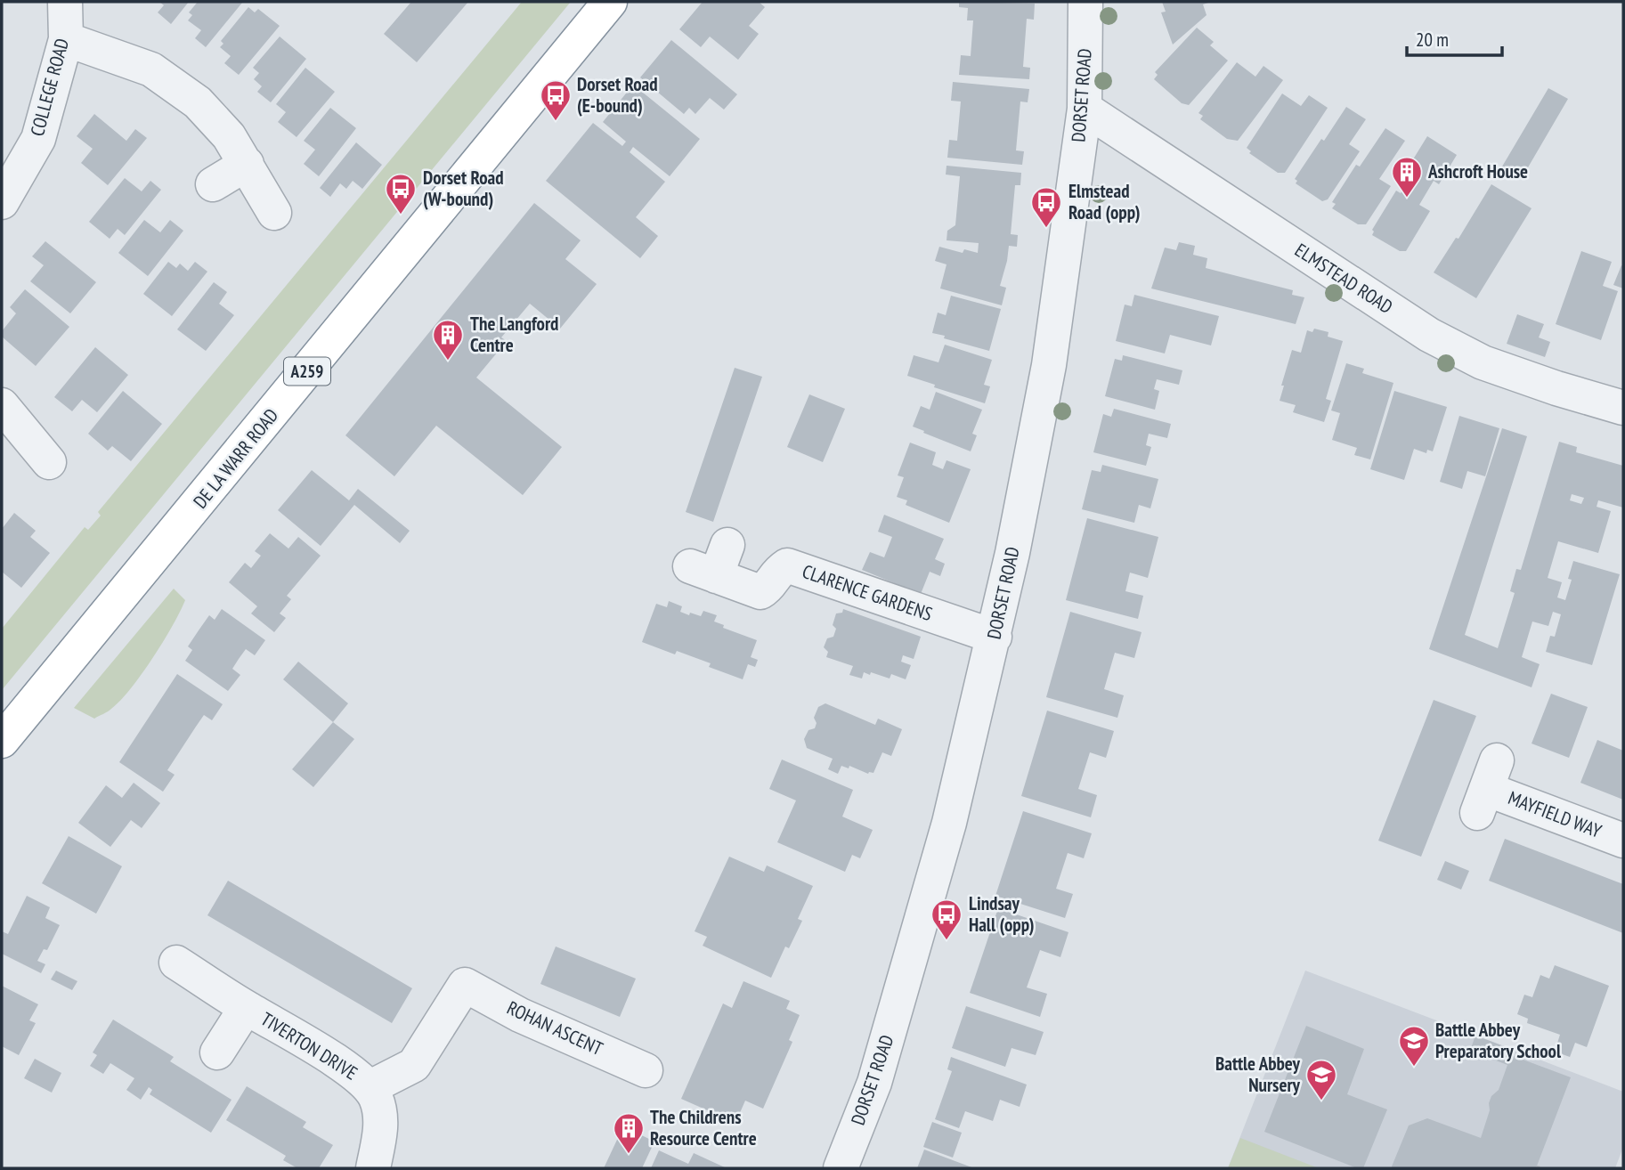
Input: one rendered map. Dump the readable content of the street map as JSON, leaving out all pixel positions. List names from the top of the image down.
{
  "streets": {
    "highway": ["A259", "DE LA WARR ROAD"],
    "street": [
      "COLLEGE ROAD",
      "DORSET ROAD",
      "ELMSTEAD ROAD",
      "CLARENCE GARDENS",
      "MAYFIELD WAY",
      "ROHAN ASCENT",
      "TIVERTON DRIVE"
    ]
  },
  "crossings": [
    ["DORSET ROAD", "ELMSTEAD ROAD"],
    ["DORSET ROAD", "CLARENCE GARDENS"],
    ["ROHAN ASCENT", "TIVERTON DRIVE"]
  ],
  "places": {
    "bus stop": [
      "Dorset Road (E-bound)",
      "Dorset Road (W-bound)",
      "Elmstead Road (opp)",
      "Lindsay Hall (opp)"
    ],
    "building": ["Ashcroft House", "The Langford Centre", "The Childrens Resource Centre"],
    "school or university": ["Battle Abbey Preparatory School", "Battle Abbey Nursery"]
  },
  "scale_bar": "20 m"
}
